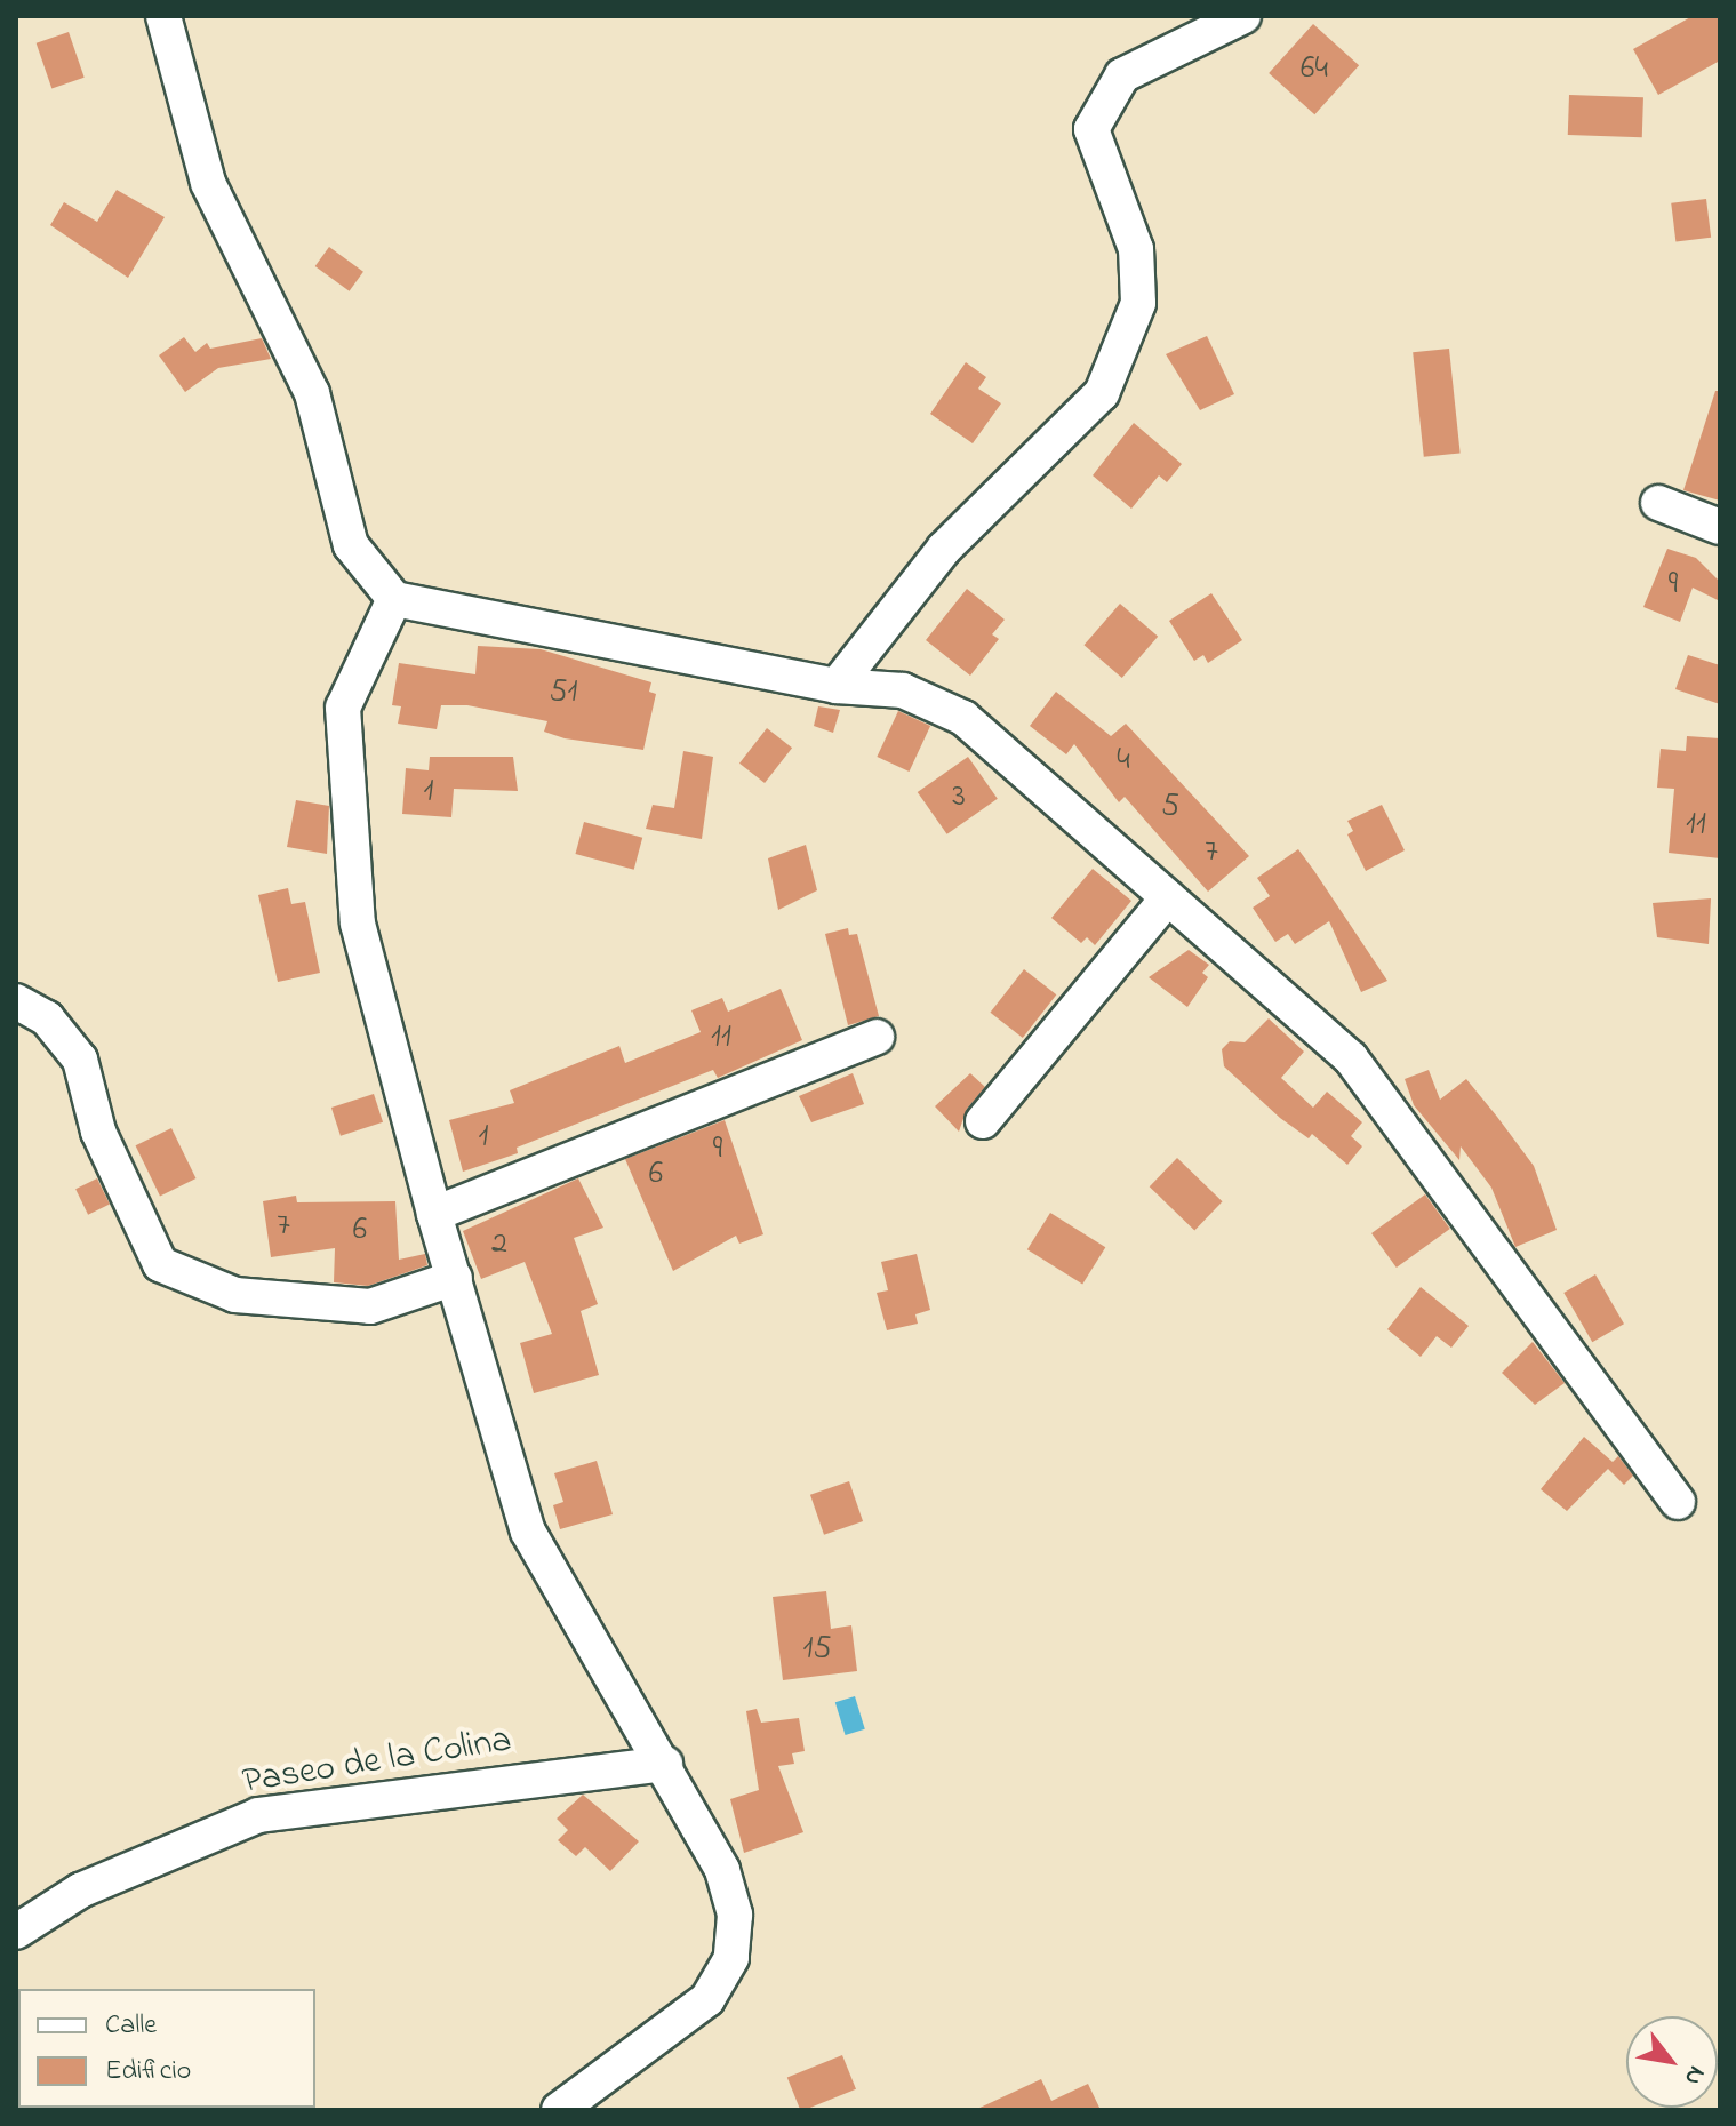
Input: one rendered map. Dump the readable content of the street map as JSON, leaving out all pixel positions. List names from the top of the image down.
{
  "streets": {
    "street": ["Paseo de la Colina"]
  },
  "house_numbers": [
    "64",
    "9",
    "51",
    "4",
    "1",
    "3",
    "5",
    "11",
    "7",
    "11",
    "1",
    "9",
    "6",
    "7",
    "6",
    "2",
    "15"
  ],
  "legend": ["Calle", "Edificio"],
  "north": "bottom right"
}
